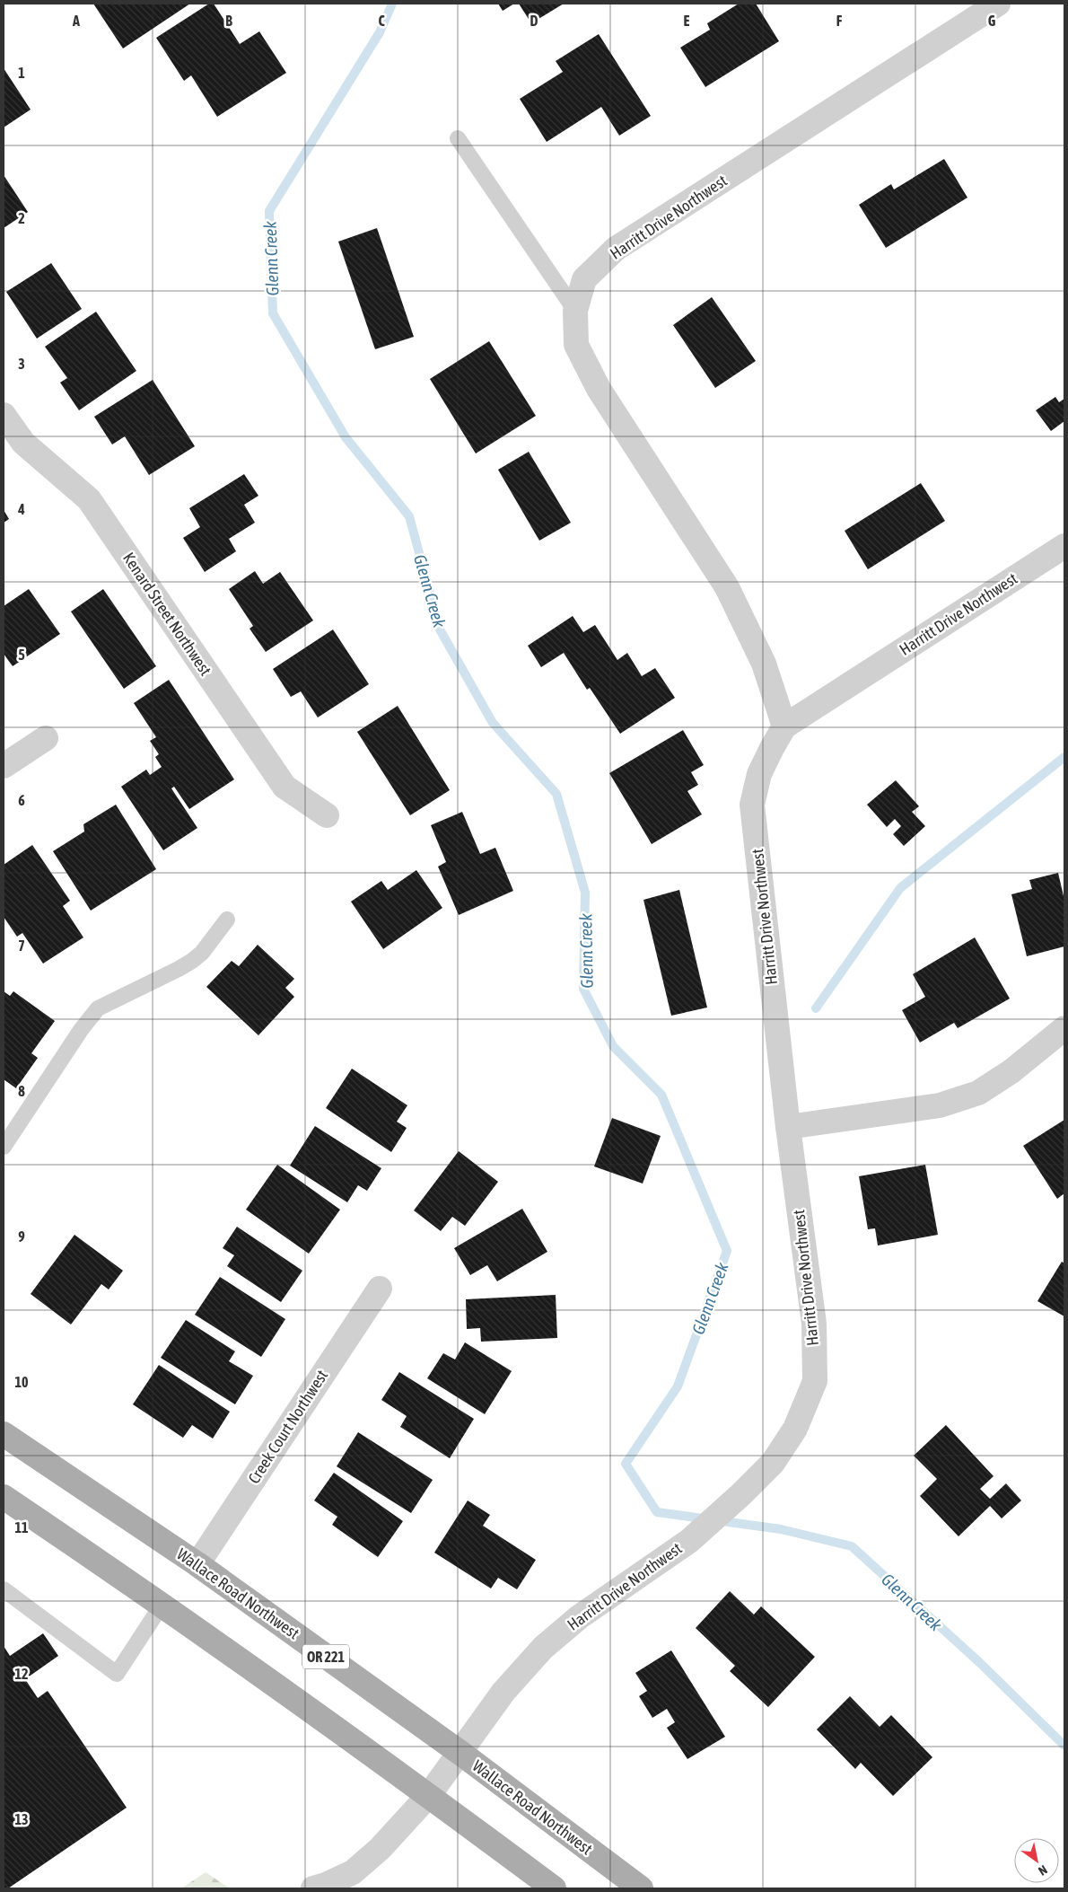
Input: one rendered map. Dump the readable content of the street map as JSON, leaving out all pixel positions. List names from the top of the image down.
{
  "streets": {
    "main road": ["Wallace Road Northwest", "OR 221"],
    "street": ["Harritt Drive Northwest", "Kenard Street Northwest", "Creek Court Northwest"]
  },
  "crossings": [
    ["Harritt Drive Northwest", "Wallace Road Northwest"],
    ["Creek Court Northwest", "Wallace Road Northwest"]
  ],
  "water": ["Glenn Creek"],
  "north": "bottom right",
  "grid": {
    "columns": [
      "A",
      "B",
      "C",
      "D",
      "E",
      "F",
      "G"
    ],
    "rows": [
      "1",
      "2",
      "3",
      "4",
      "5",
      "6",
      "7",
      "8",
      "9",
      "10",
      "11",
      "12",
      "13"
    ]
  }
}
